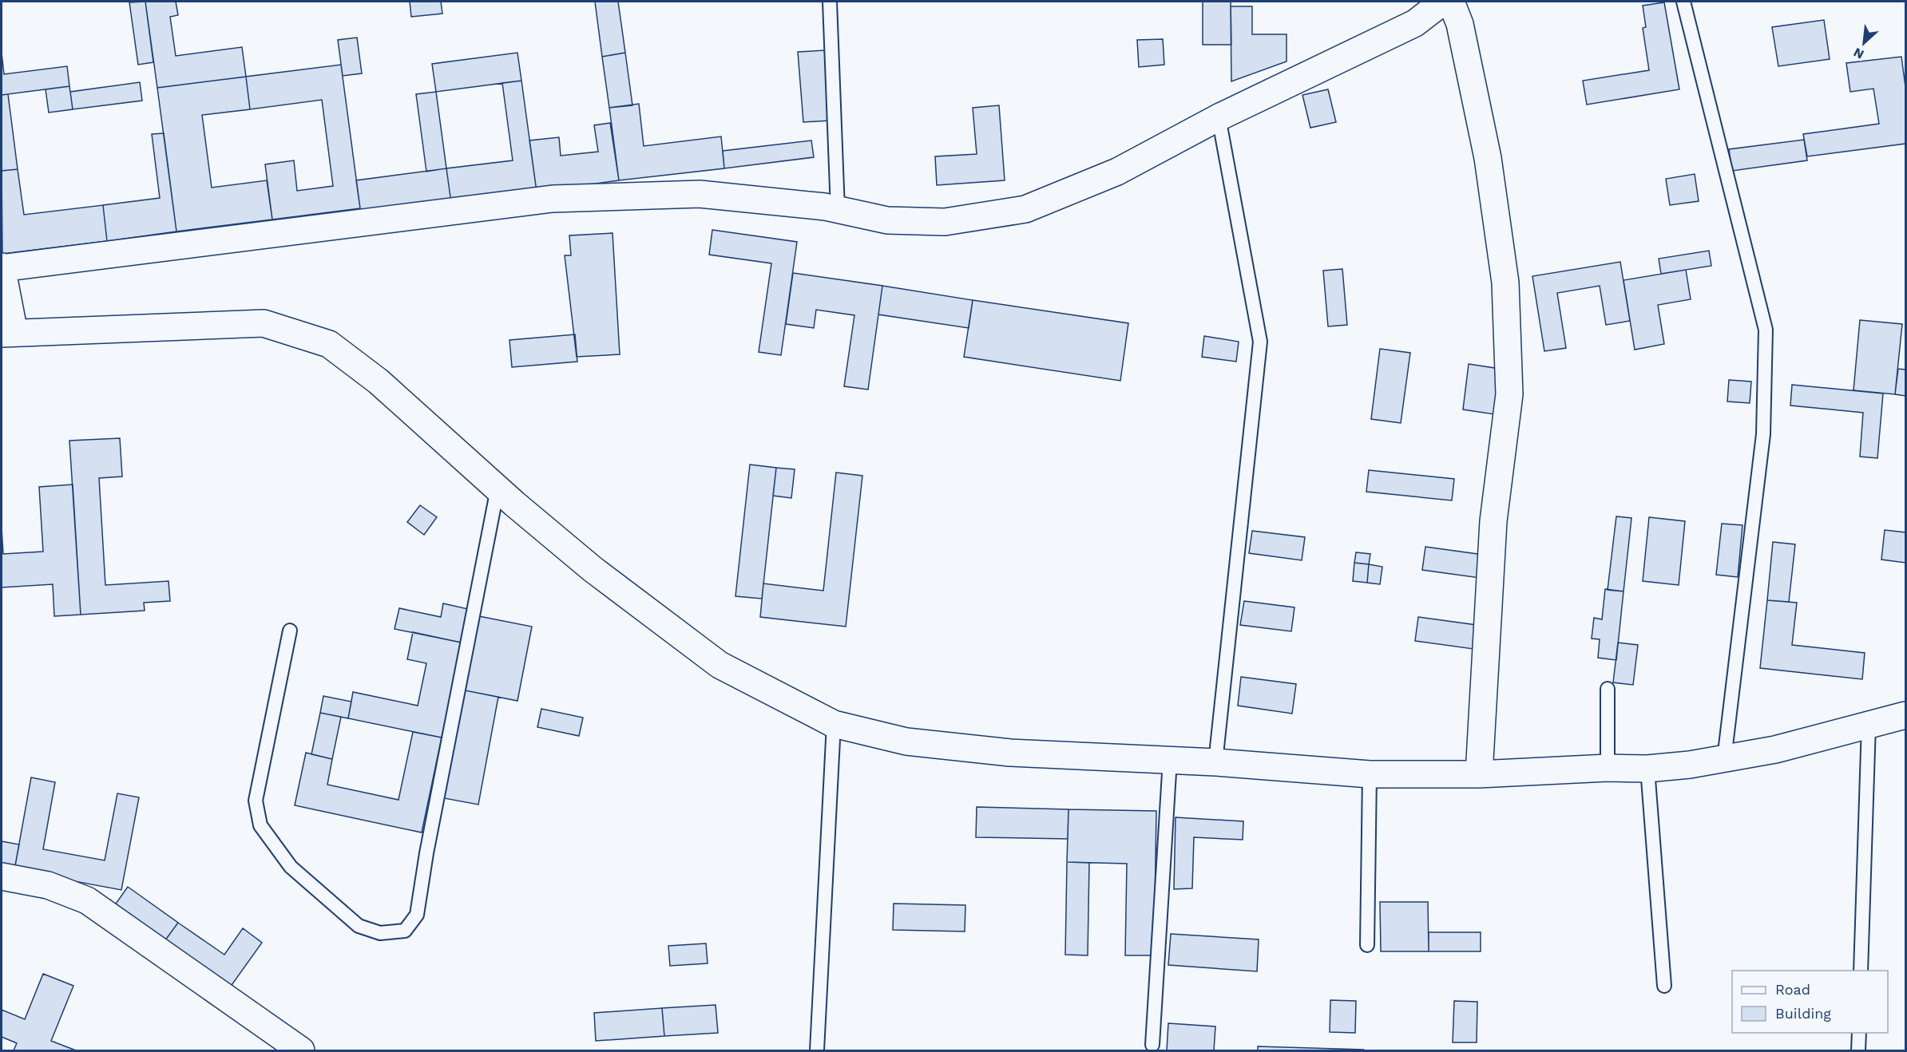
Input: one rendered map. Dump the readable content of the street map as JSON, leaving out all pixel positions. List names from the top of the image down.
{
  "legend": ["Road", "Building"],
  "north": "bottom left"
}
